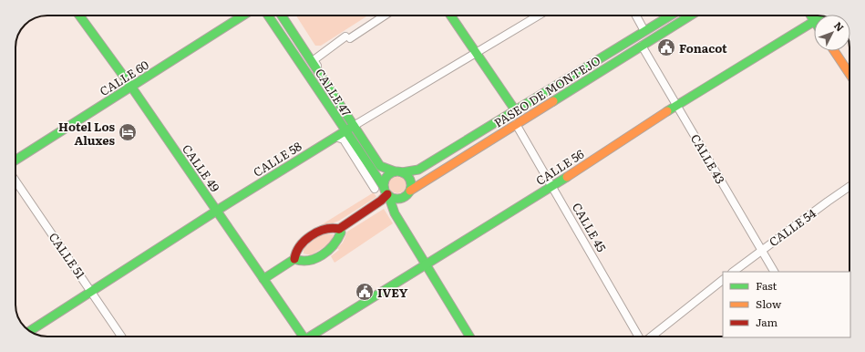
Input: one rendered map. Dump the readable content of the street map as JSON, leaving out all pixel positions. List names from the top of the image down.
{
  "streets": {
    "street": [
      "CALLE 60",
      "PASEO DE MONTEJO",
      "CALLE 47",
      "CALLE 58",
      "CALLE 43",
      "CALLE 56",
      "CALLE 49",
      "CALLE 45",
      "CALLE 54",
      "CALLE 51"
    ]
  },
  "crossings": [
    ["CALLE 60", "CALLE 49"],
    ["PASEO DE MONTEJO", "CALLE 47"],
    ["PASEO DE MONTEJO", "CALLE 43"],
    ["PASEO DE MONTEJO", "CALLE 45"],
    ["CALLE 47", "CALLE 58"],
    ["CALLE 47", "CALLE 56"],
    ["CALLE 58", "CALLE 49"],
    ["CALLE 58", "CALLE 51"],
    ["CALLE 43", "CALLE 56"],
    ["CALLE 43", "CALLE 54"],
    ["CALLE 56", "CALLE 45"]
  ],
  "places": {
    "public building": ["Fonacot", "IVEY"],
    "hotel": ["Hotel Los Aluxes"]
  },
  "legend": ["Fast", "Slow", "Jam"],
  "north": "top right"
}
